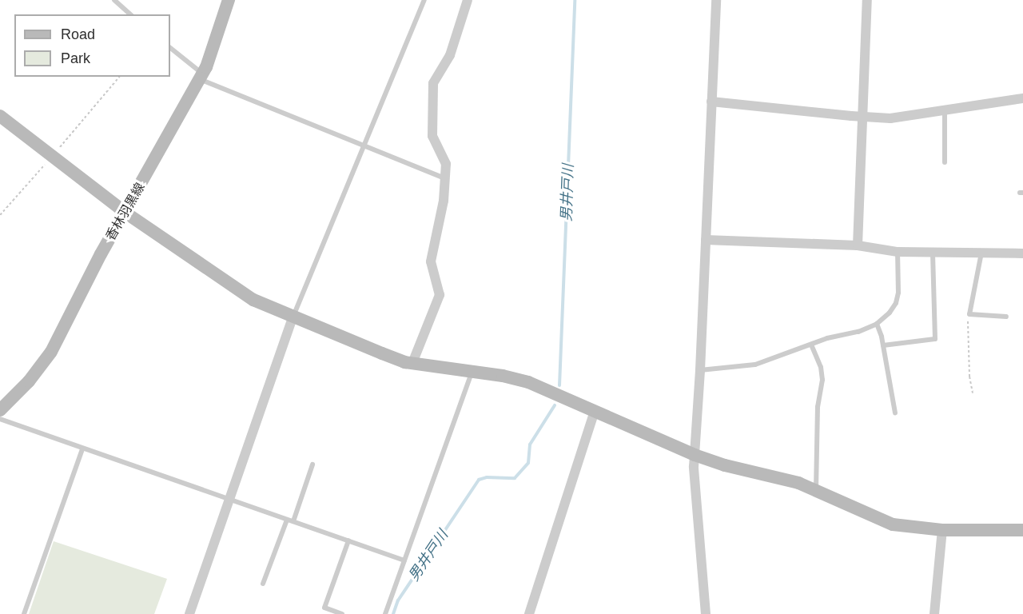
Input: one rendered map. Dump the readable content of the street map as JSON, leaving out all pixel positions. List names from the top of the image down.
{
  "streets": {
    "street": ["香林羽黒線"]
  },
  "water": ["男井戸川"],
  "legend": ["Road", "Park"]
}
